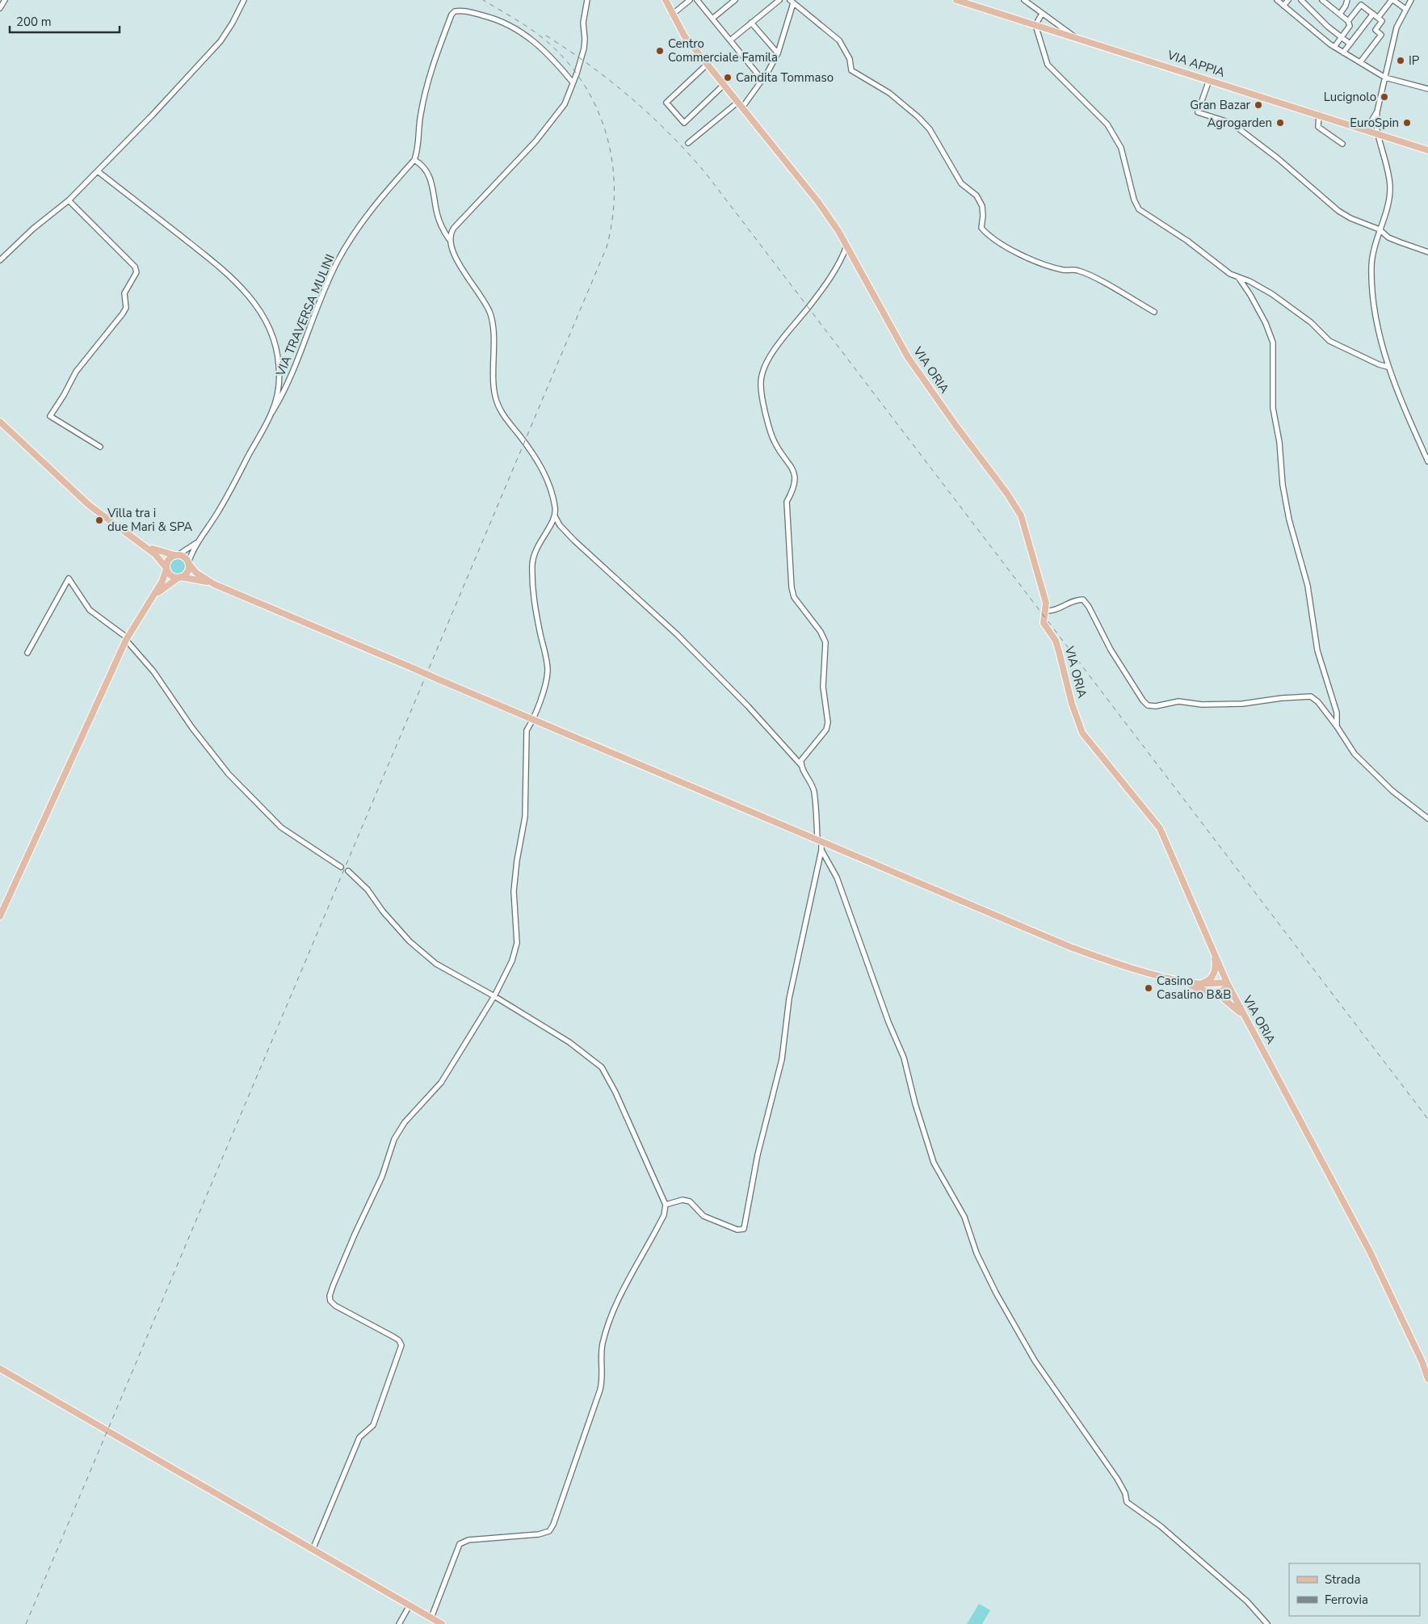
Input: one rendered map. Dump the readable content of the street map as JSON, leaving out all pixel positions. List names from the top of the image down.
{
  "streets": {
    "main road": ["VIA APPIA", "VIA ORIA"],
    "street": ["VIA TRAVERSA MULINI"]
  },
  "places": [
    "Centro Commerciale Famila",
    "IP",
    "Candita Tommaso",
    "Lucignolo",
    "Gran Bazar",
    "Agrogarden",
    "EuroSpin",
    "Villa tra i due Mari & SPA",
    "Casino Casalino B&B"
  ],
  "legend": ["Strada", "Ferrovia"],
  "scale_bar": "200 m"
}
